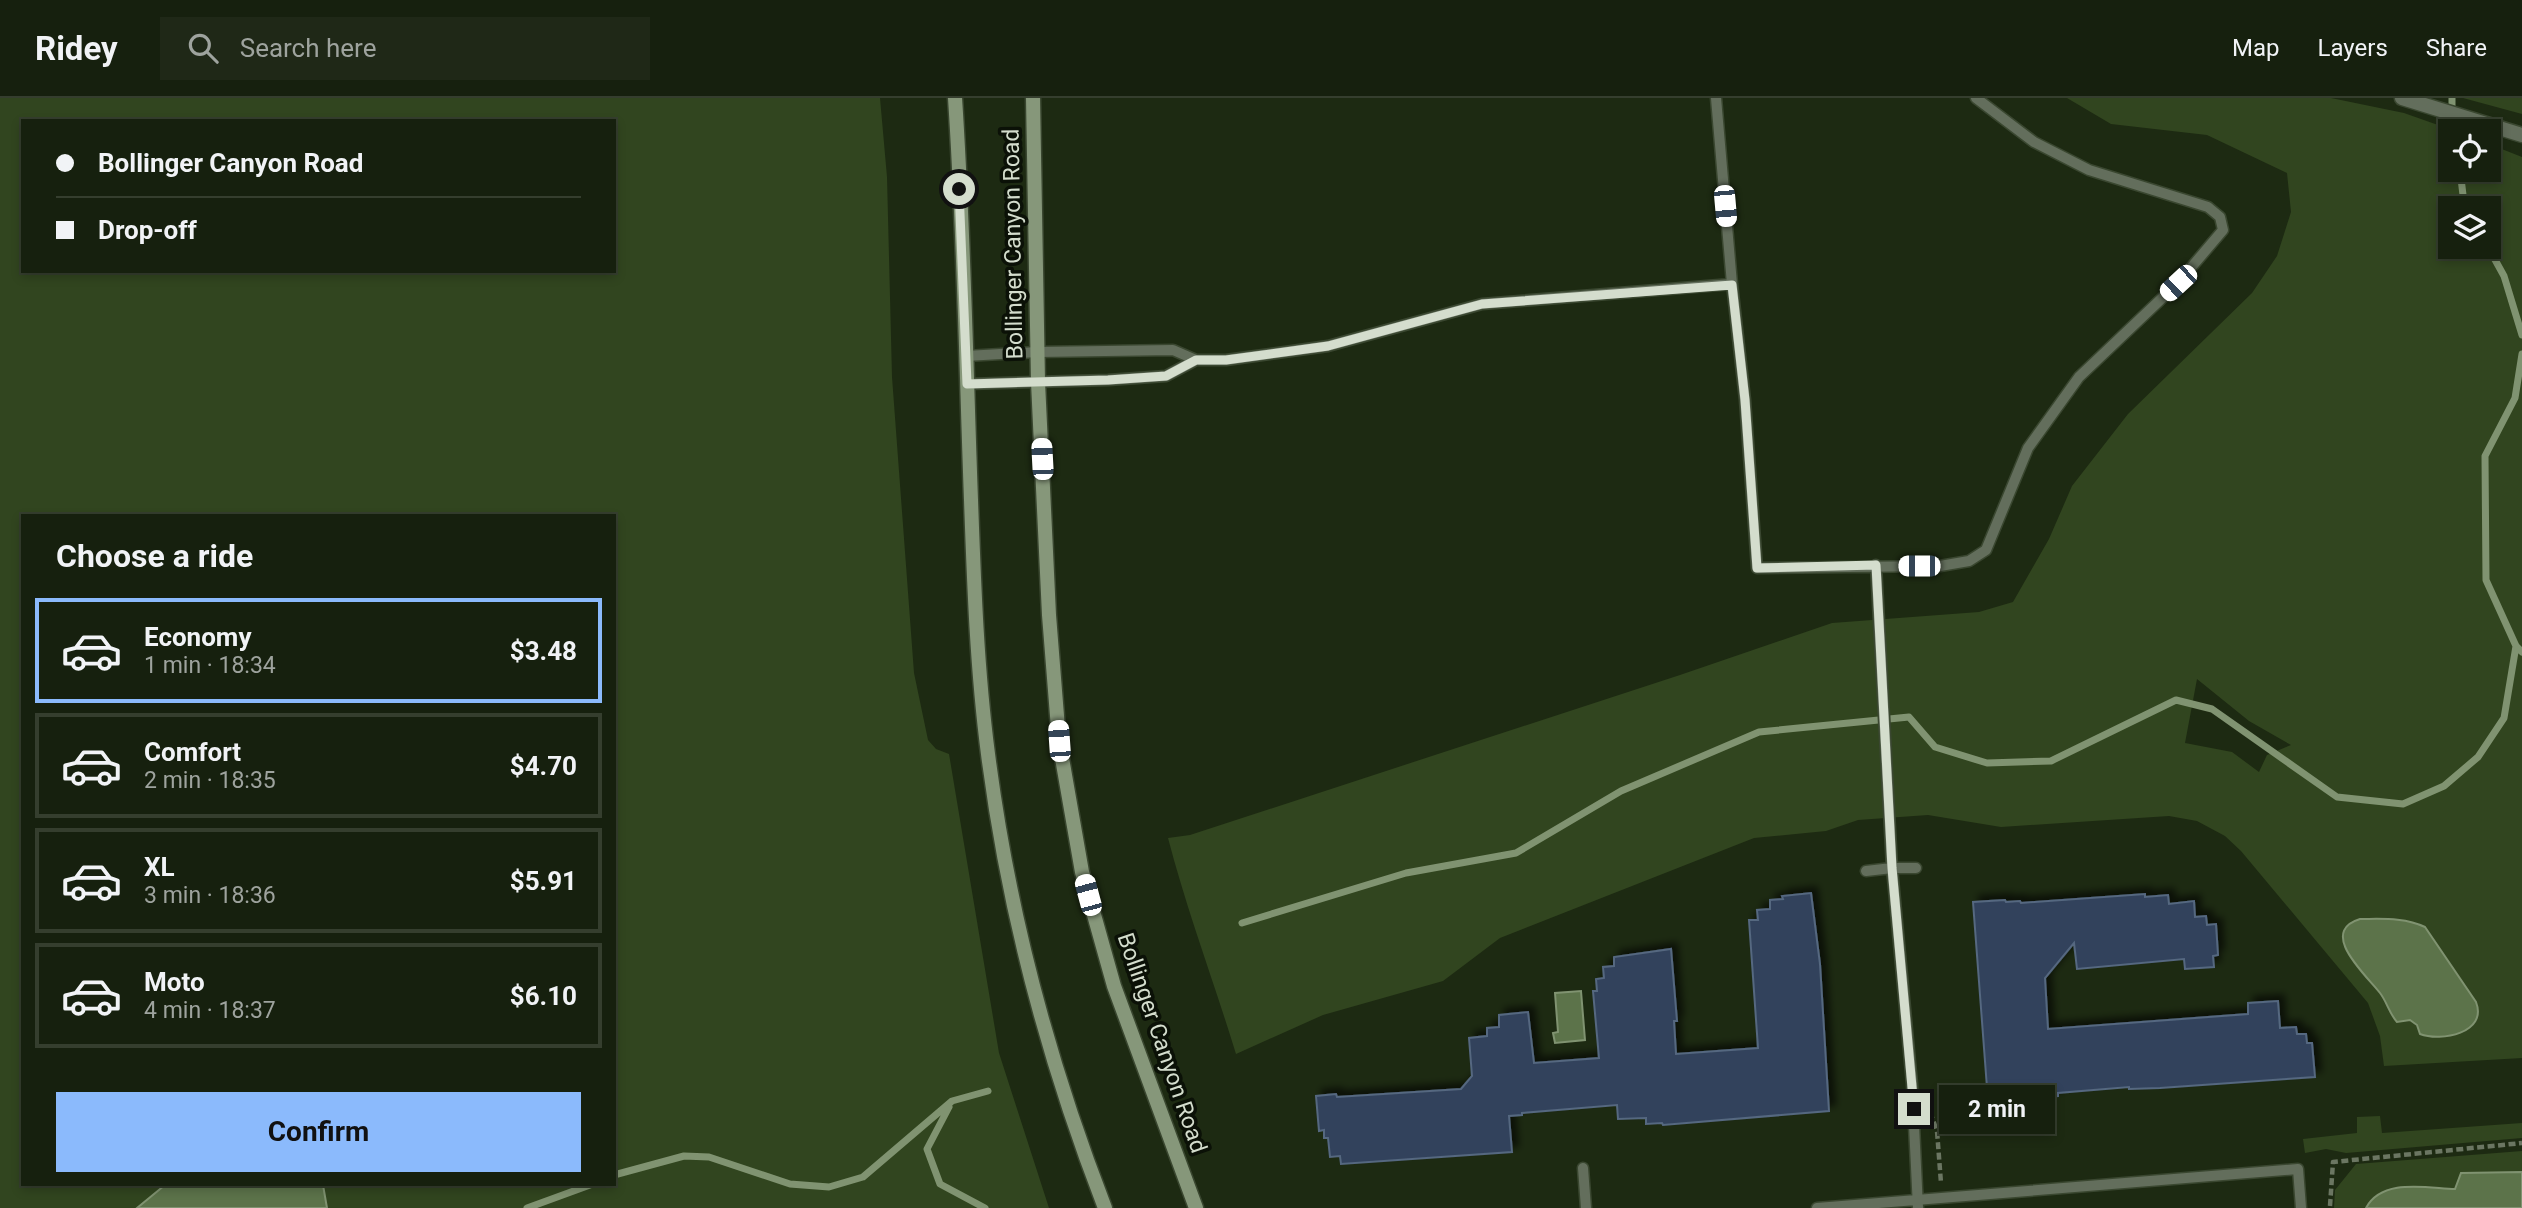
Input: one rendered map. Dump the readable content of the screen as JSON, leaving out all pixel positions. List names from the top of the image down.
{
  "streets": {
    "main road": ["Bollinger Canyon Road"]
  },
  "page": {
    "header": "Ridey",
    "search": "Search here",
    "nav": ["Map", "Layers", "Share"],
    "banner": ["Bollinger Canyon Road", "Drop-off"],
    "heading": "Choose a ride",
    "list": [
      {
        "name": "Economy",
        "note": "1 min · 18:34",
        "value": "$3.48"
      },
      {
        "name": "Comfort",
        "note": "2 min · 18:35",
        "value": "$4.70"
      },
      {
        "name": "XL",
        "note": "3 min · 18:36",
        "value": "$5.91"
      },
      {
        "name": "Moto",
        "note": "4 min · 18:37",
        "value": "$6.10"
      }
    ],
    "buttons": "Confirm",
    "bubble": "2 min"
  }
}
